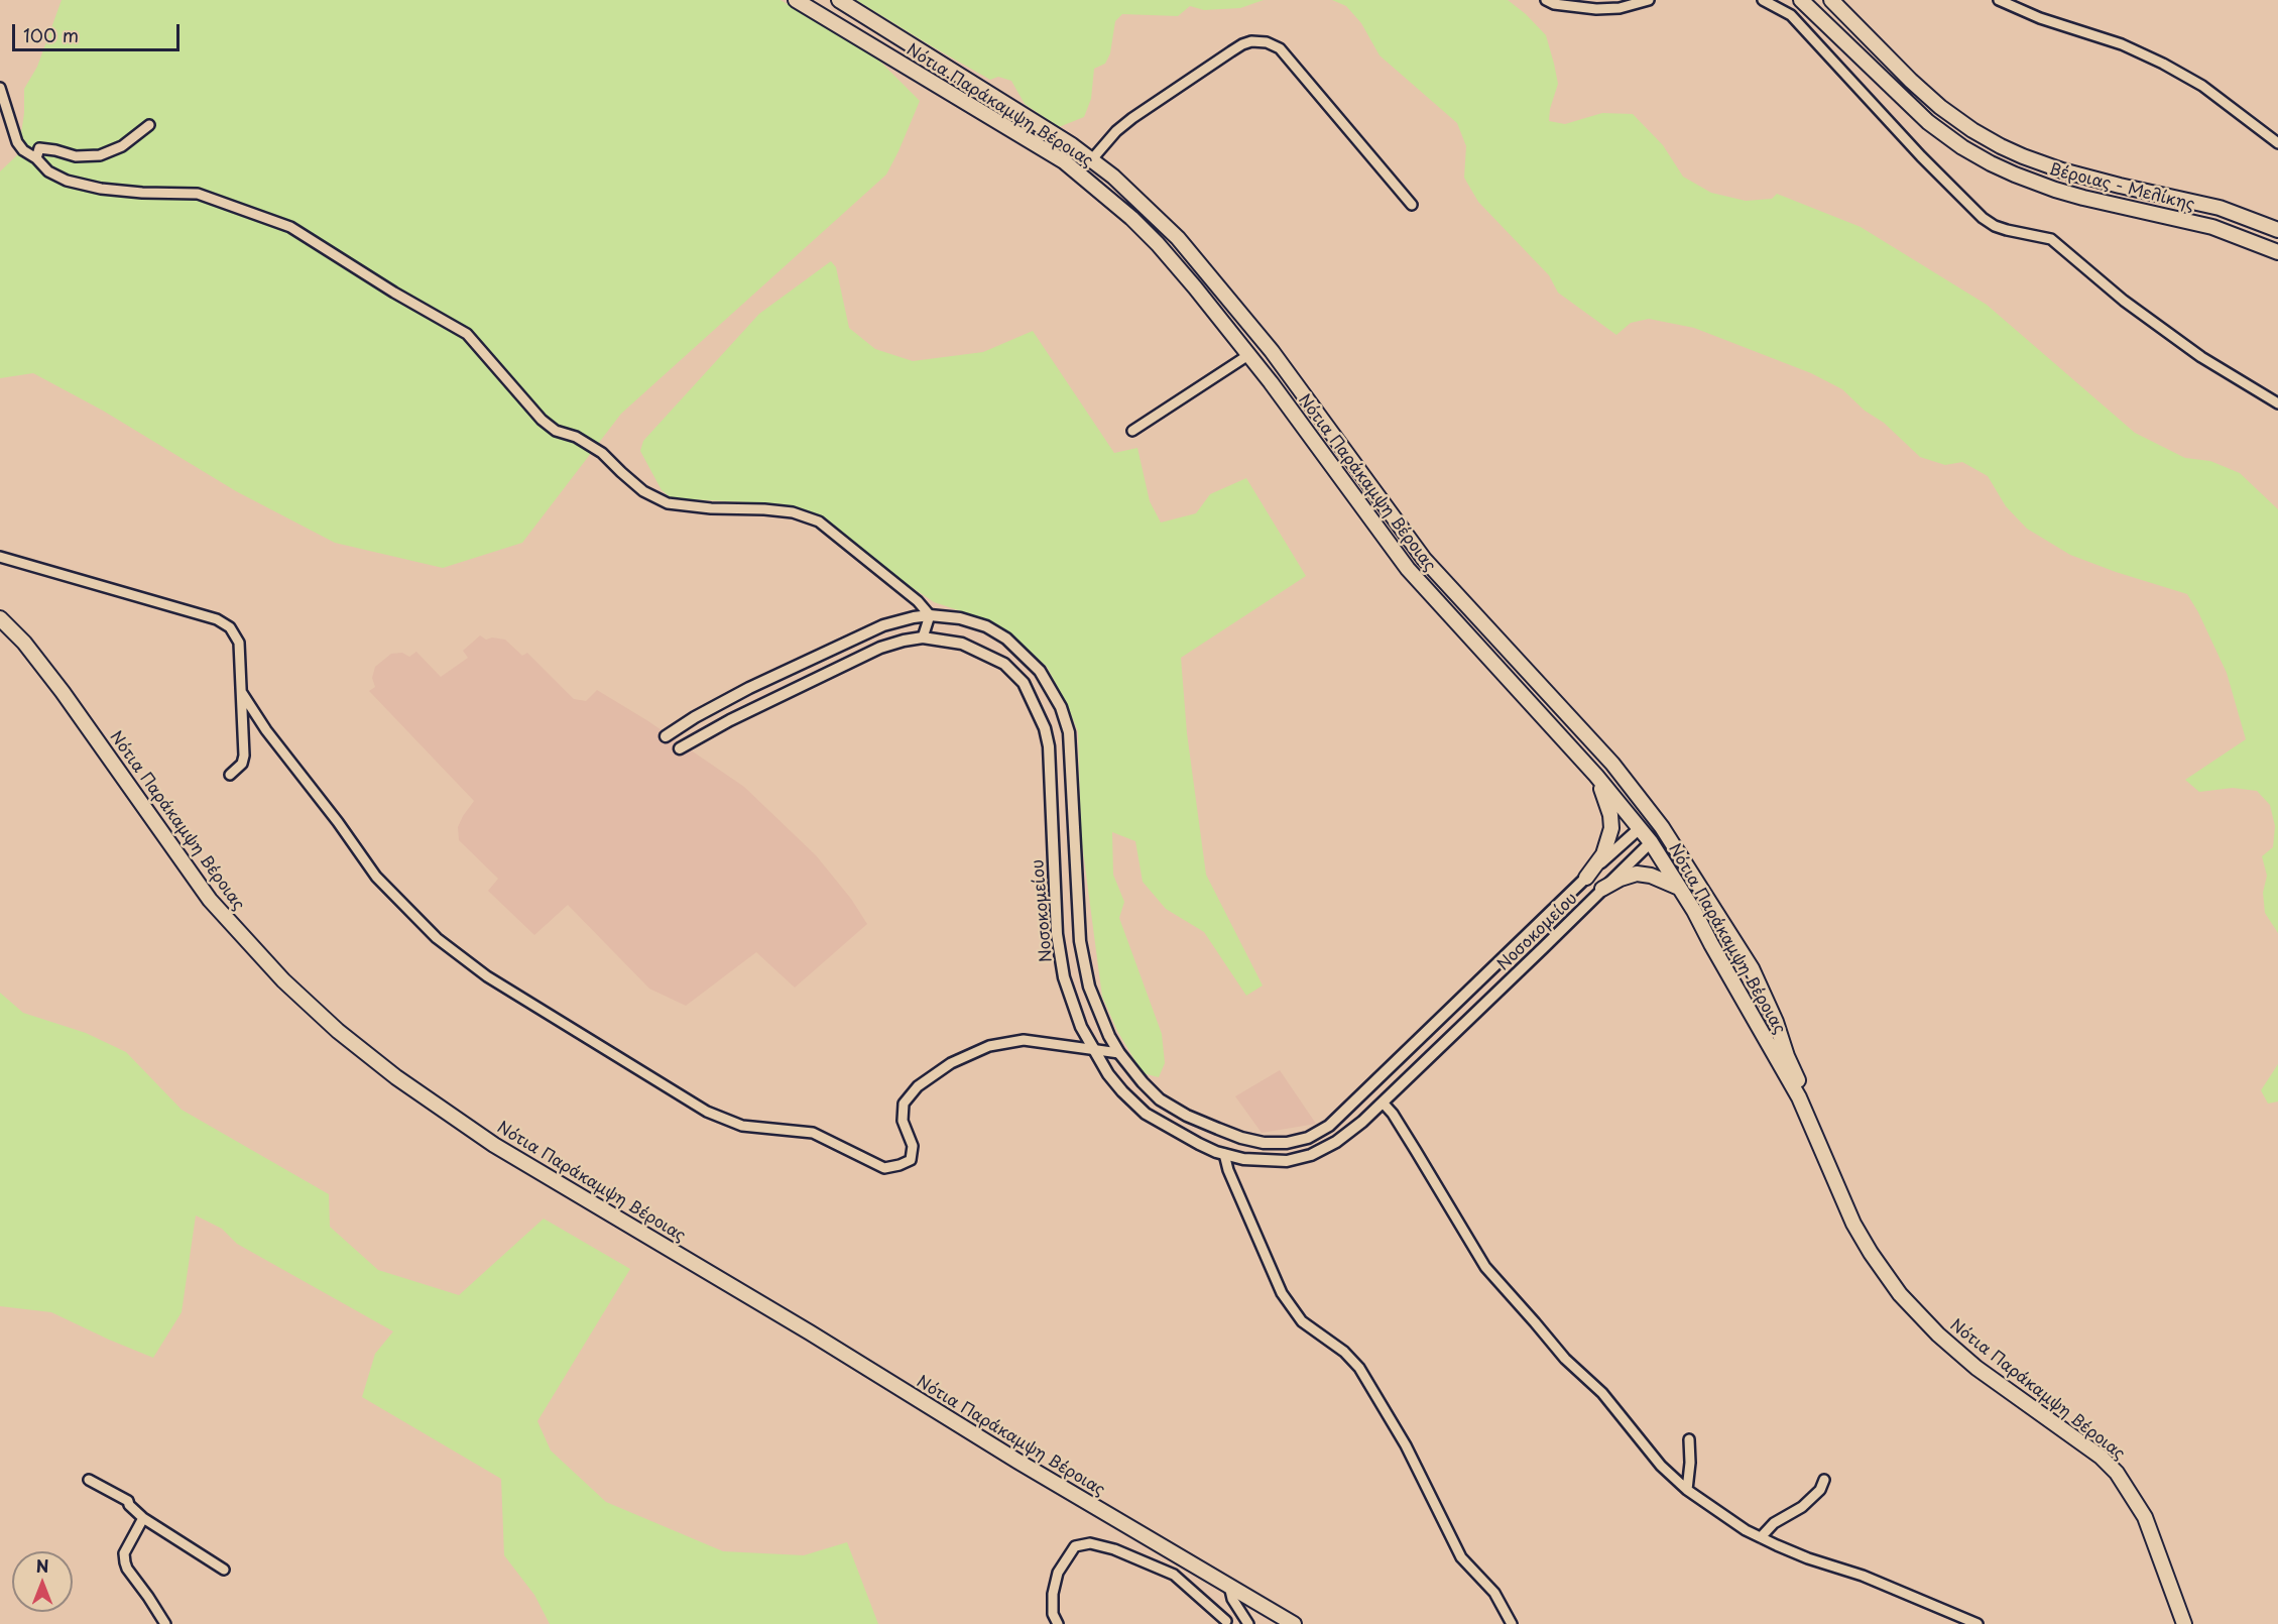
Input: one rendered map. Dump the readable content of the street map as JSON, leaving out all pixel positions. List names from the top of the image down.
{
  "streets": {
    "main road": ["Νότια Παράκαμψη Βέροιας", "Βέροιας - Μελίκης"],
    "street": ["Νοσοκομείου"]
  },
  "crossings": [
    ["Νότια Παράκαμψη Βέροιας", "Νοσοκομείου"]
  ],
  "scale_bar": "100 m",
  "north": "top"
}
